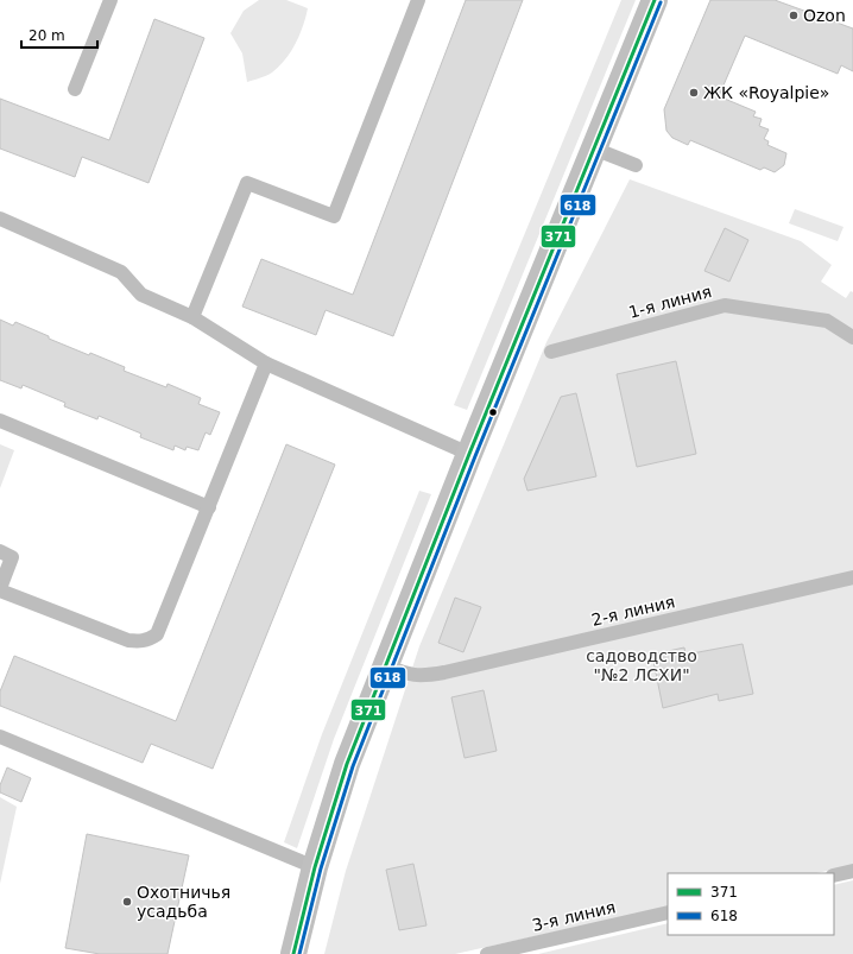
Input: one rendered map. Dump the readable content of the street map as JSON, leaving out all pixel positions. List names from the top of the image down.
{
  "streets": {
    "lane": ["1-я линия", "2-я линия", "3-я линия"]
  },
  "parks": ["садоводство \"№2 ЛСХИ\""],
  "places": ["Ozon", "ЖК «Royalpie»", "Охотничья усадьба"],
  "lines": ["transit line 371", "transit line 618"],
  "legend": ["371", "618"],
  "scale_bar": "20 m"
}
